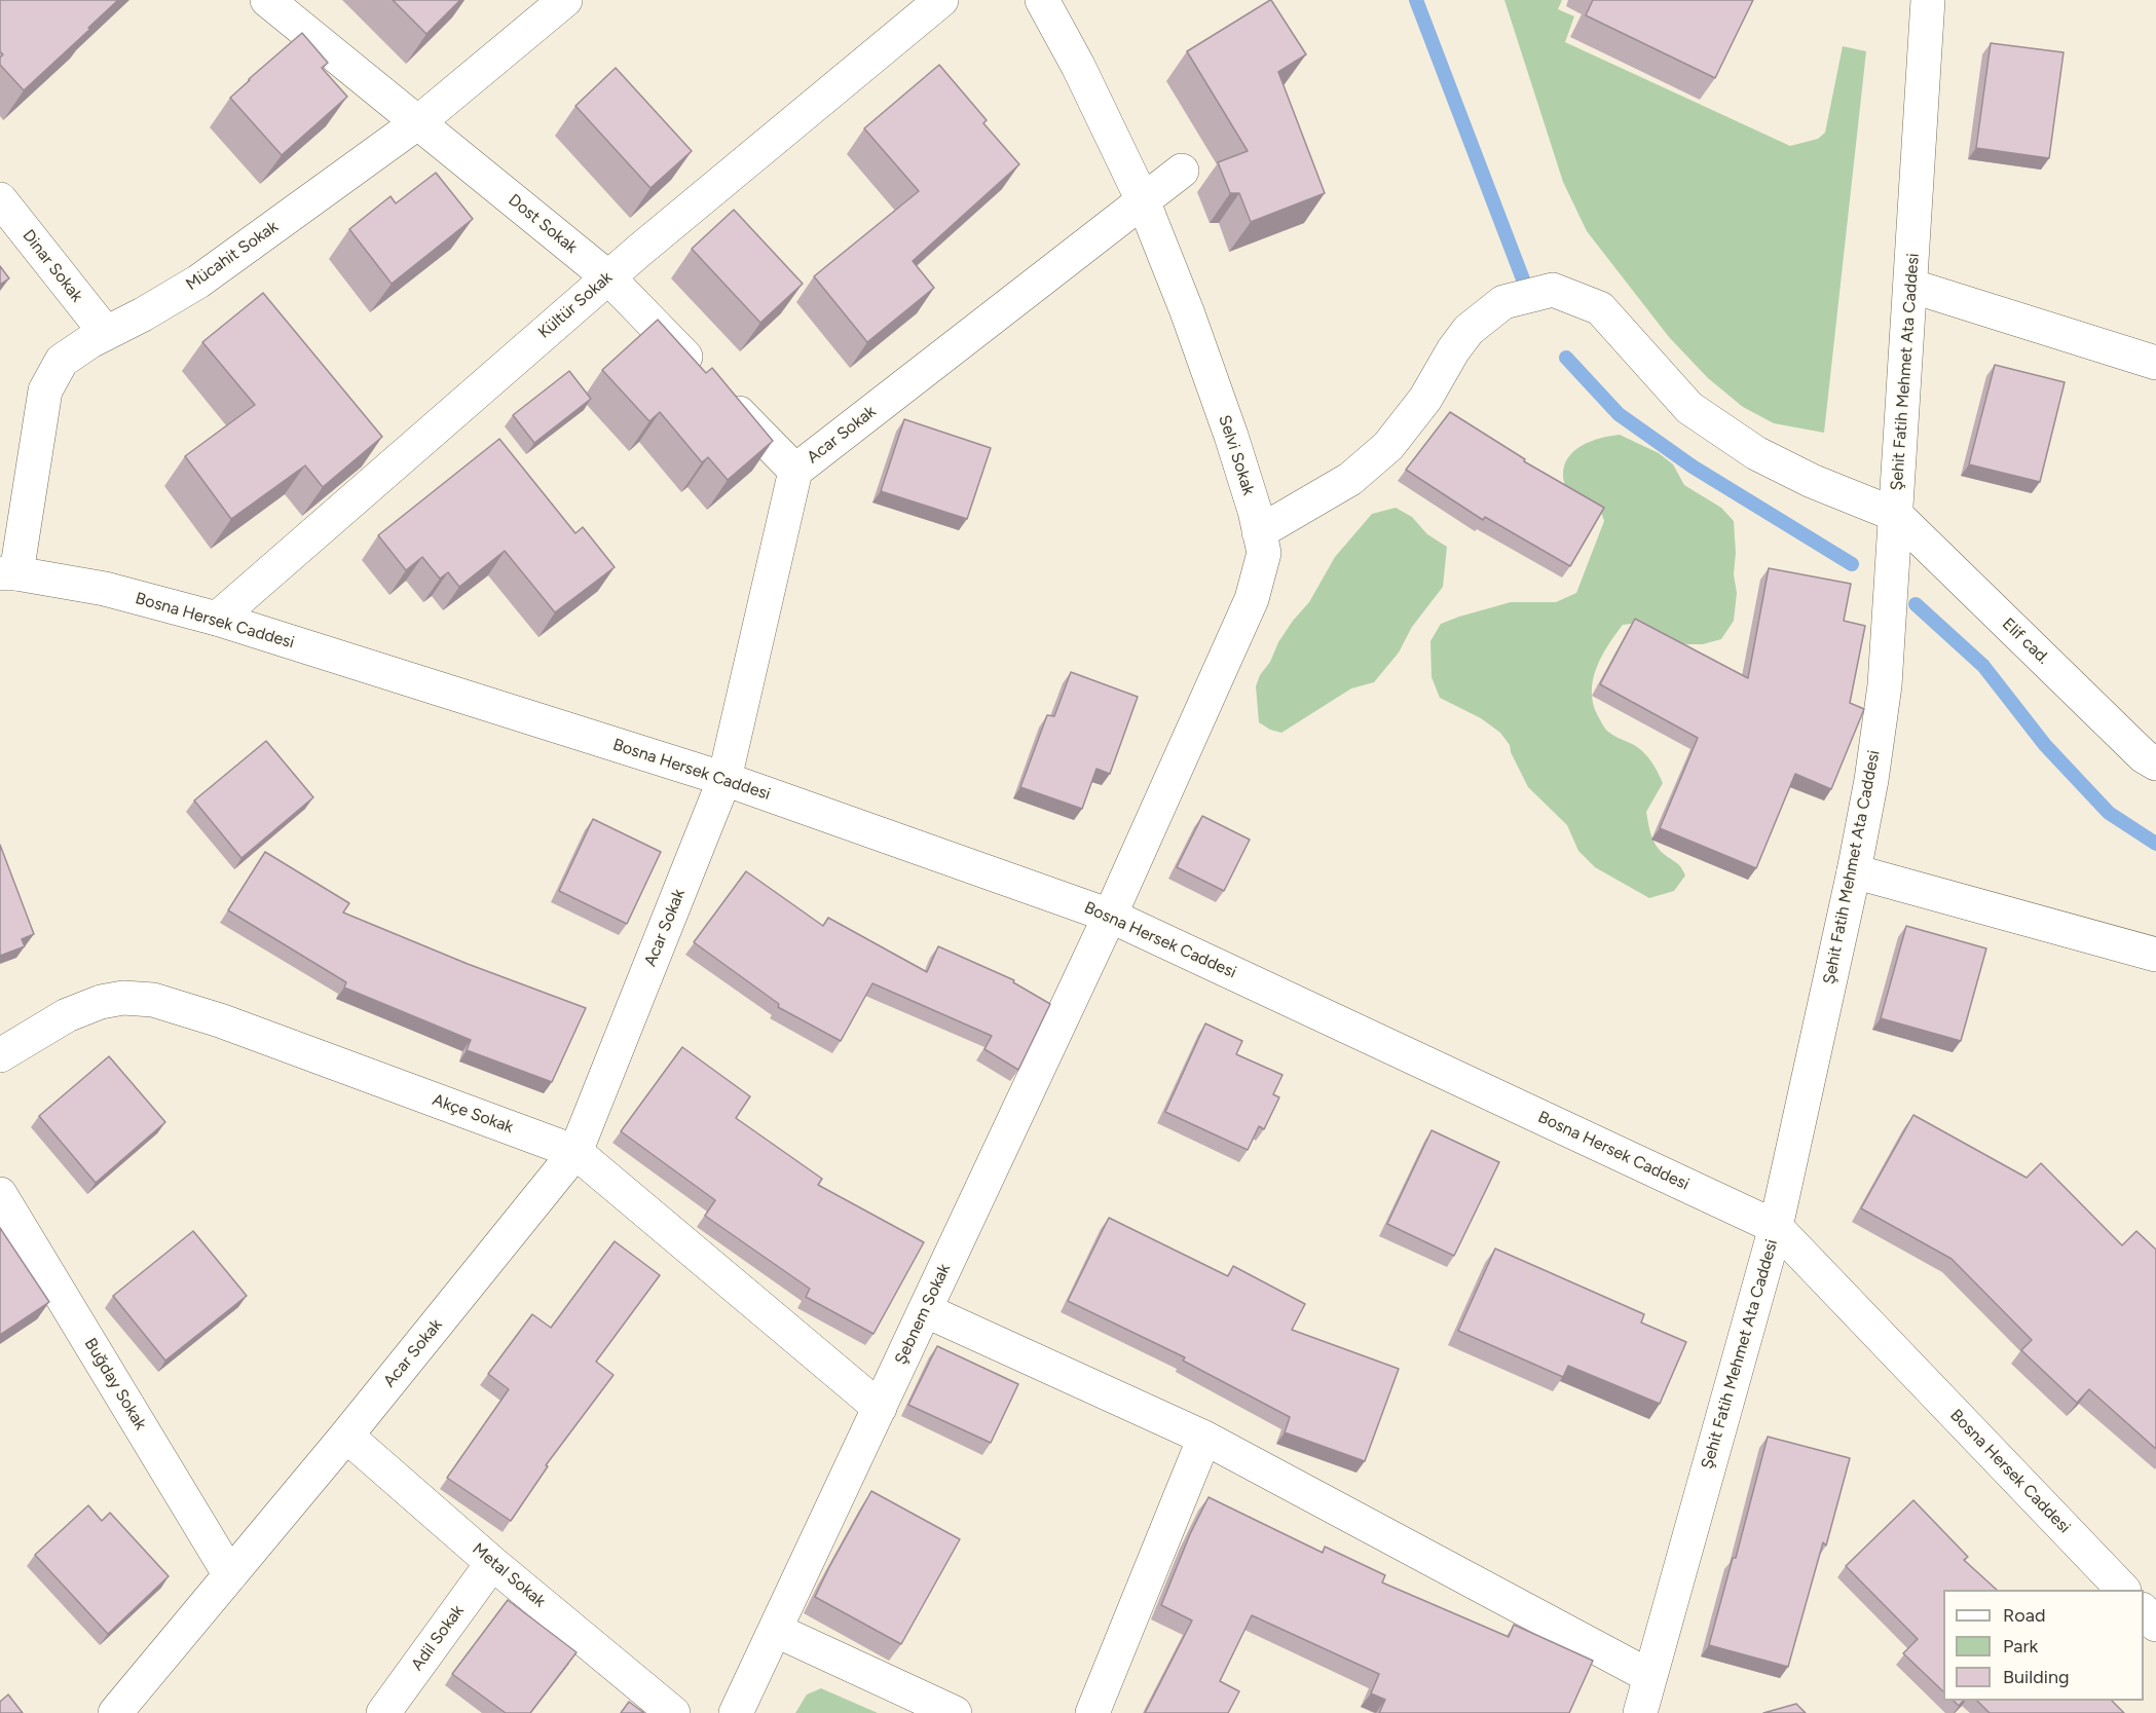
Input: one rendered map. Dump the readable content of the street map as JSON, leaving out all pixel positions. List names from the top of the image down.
{
  "streets": {
    "street": [
      "Dost Sokak",
      "Mücahit Sokak",
      "Dinar Sokak",
      "Kültür Sokak",
      "Şehit Fatih Mehmet Ata Caddesi",
      "Acar Sokak",
      "Selvi Sokak",
      "Bosna Hersek Caddesi",
      "Elif cad.",
      "Akçe Sokak",
      "Şebnem Sokak",
      "Buğday Sokak",
      "Metal Sokak",
      "Adil Sokak"
    ]
  },
  "crossings": [
    ["Dost Sokak", "Mücahit Sokak"],
    ["Dost Sokak", "Kültür Sokak"],
    ["Dost Sokak", "Acar Sokak"],
    ["Mücahit Sokak", "Dinar Sokak"],
    ["Mücahit Sokak", "Bosna Hersek Caddesi"],
    ["Kültür Sokak", "Bosna Hersek Caddesi"],
    ["Şehit Fatih Mehmet Ata Caddesi", "Bosna Hersek Caddesi"],
    ["Şehit Fatih Mehmet Ata Caddesi", "Elif cad."],
    ["Acar Sokak", "Selvi Sokak"],
    ["Acar Sokak", "Bosna Hersek Caddesi"],
    ["Acar Sokak", "Akçe Sokak"],
    ["Acar Sokak", "Buğday Sokak"],
    ["Acar Sokak", "Metal Sokak"],
    ["Selvi Sokak", "Bosna Hersek Caddesi"],
    ["Selvi Sokak", "Şebnem Sokak"],
    ["Bosna Hersek Caddesi", "Şebnem Sokak"],
    ["Akçe Sokak", "Şebnem Sokak"],
    ["Metal Sokak", "Adil Sokak"]
  ],
  "legend": ["Road", "Park", "Building"]
}
